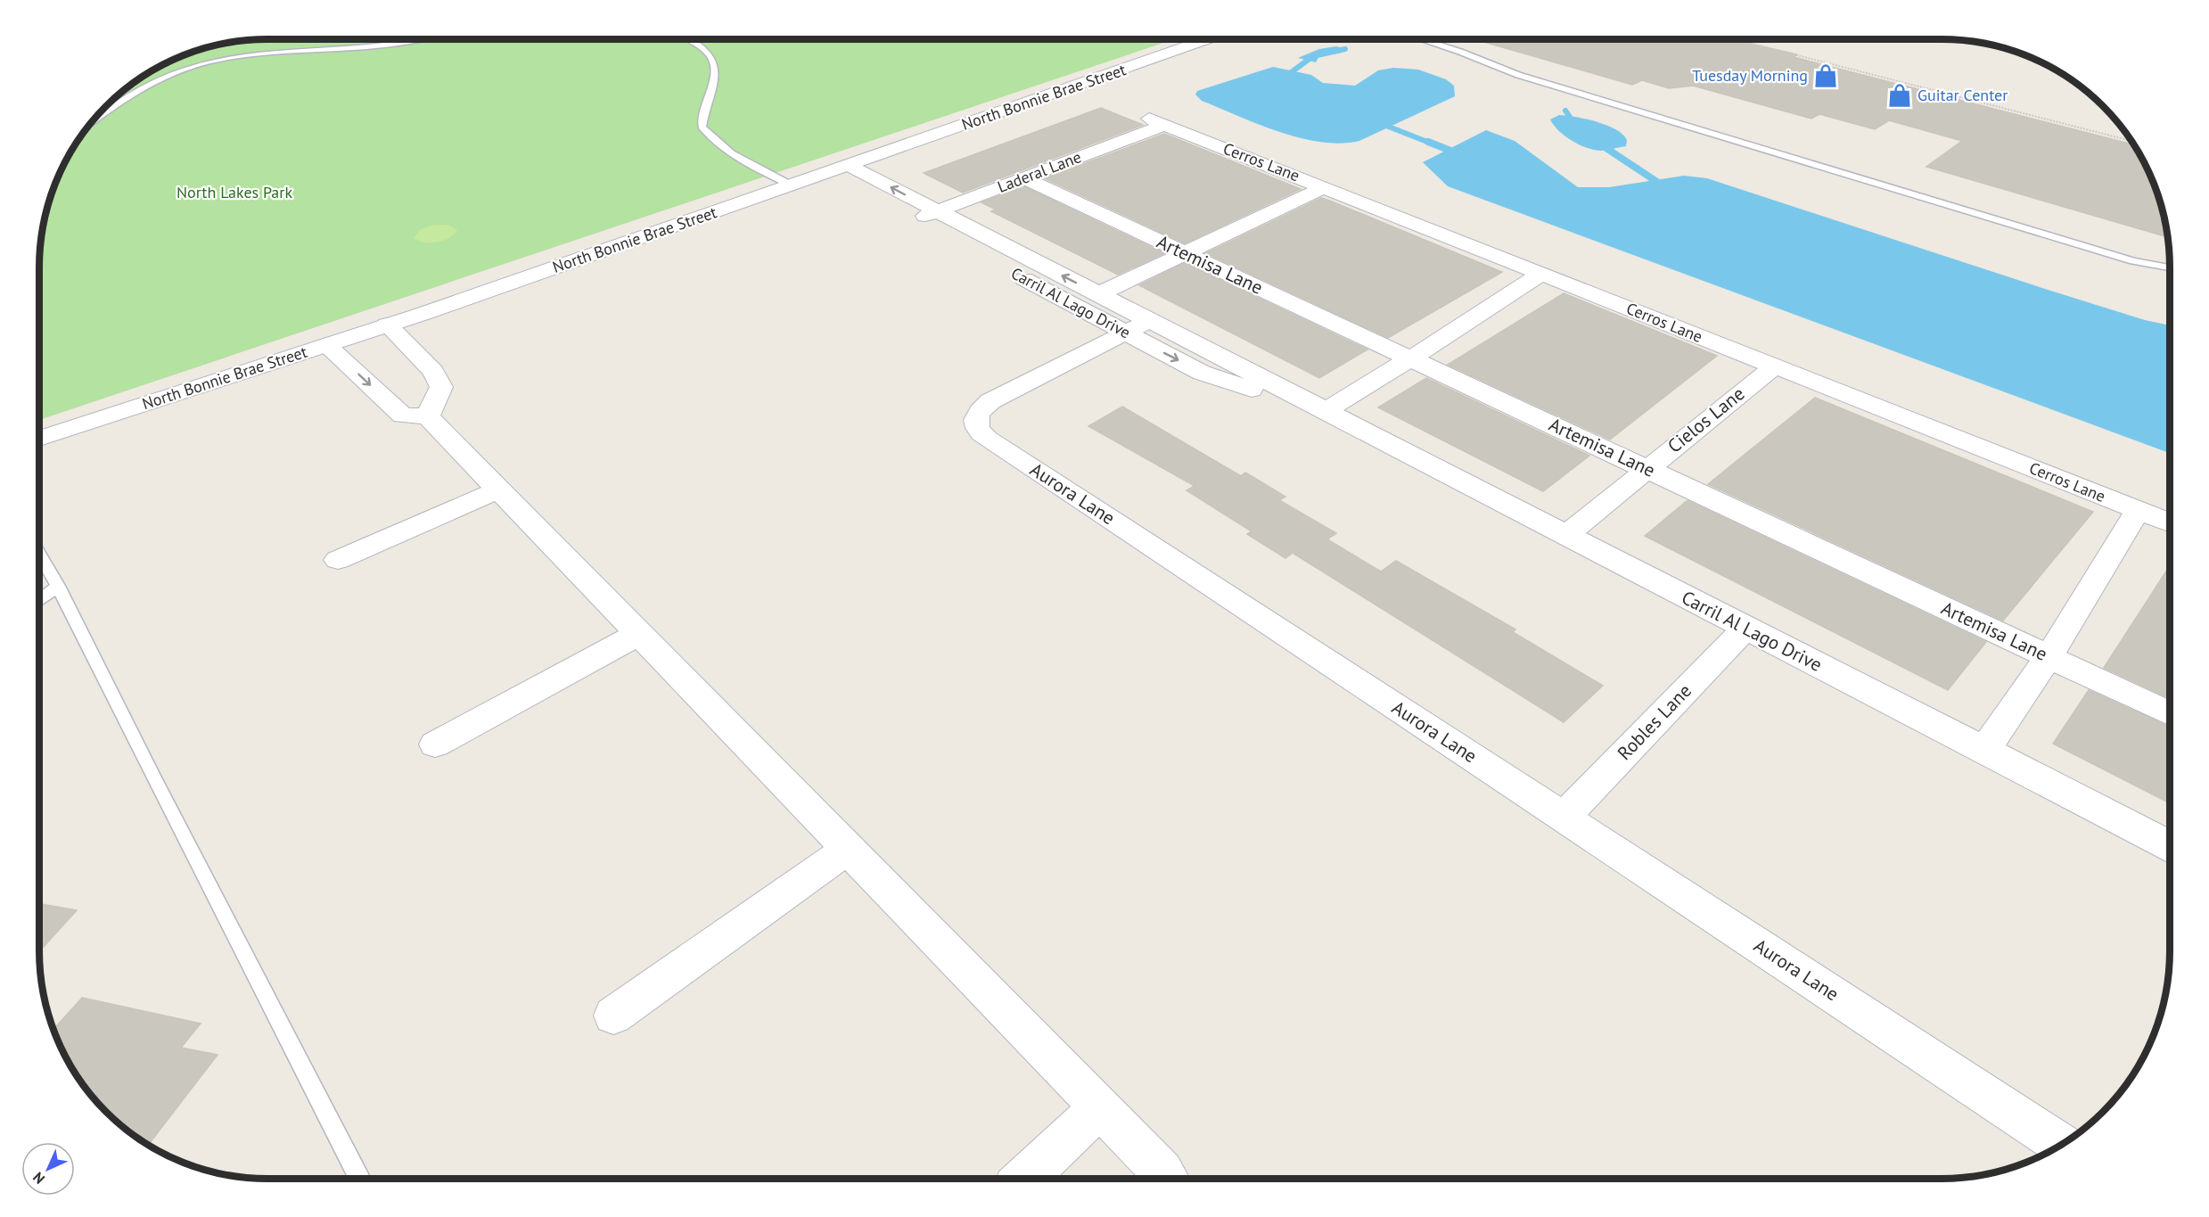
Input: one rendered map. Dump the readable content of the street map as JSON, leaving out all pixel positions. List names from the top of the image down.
{
  "streets": {
    "street": [
      "North Bonnie Brae Street",
      "Cerros Lane",
      "Laderal Lane",
      "Artemisa Lane",
      "Carril Al Lago Drive",
      "Cielos Lane",
      "Aurora Lane",
      "Robles Lane"
    ]
  },
  "crossings": [
    ["North Bonnie Brae Street", "Carril Al Lago Drive"],
    ["Cerros Lane", "Laderal Lane"],
    ["Cerros Lane", "Cielos Lane"],
    ["Laderal Lane", "Artemisa Lane"],
    ["Laderal Lane", "Carril Al Lago Drive"],
    ["Artemisa Lane", "Cielos Lane"],
    ["Carril Al Lago Drive", "Cielos Lane"],
    ["Carril Al Lago Drive", "Aurora Lane"],
    ["Carril Al Lago Drive", "Robles Lane"],
    ["Aurora Lane", "Robles Lane"]
  ],
  "parks": ["North Lakes Park"],
  "places": {
    "shop": ["Tuesday Morning", "Guitar Center"]
  },
  "north": "bottom left"
}
